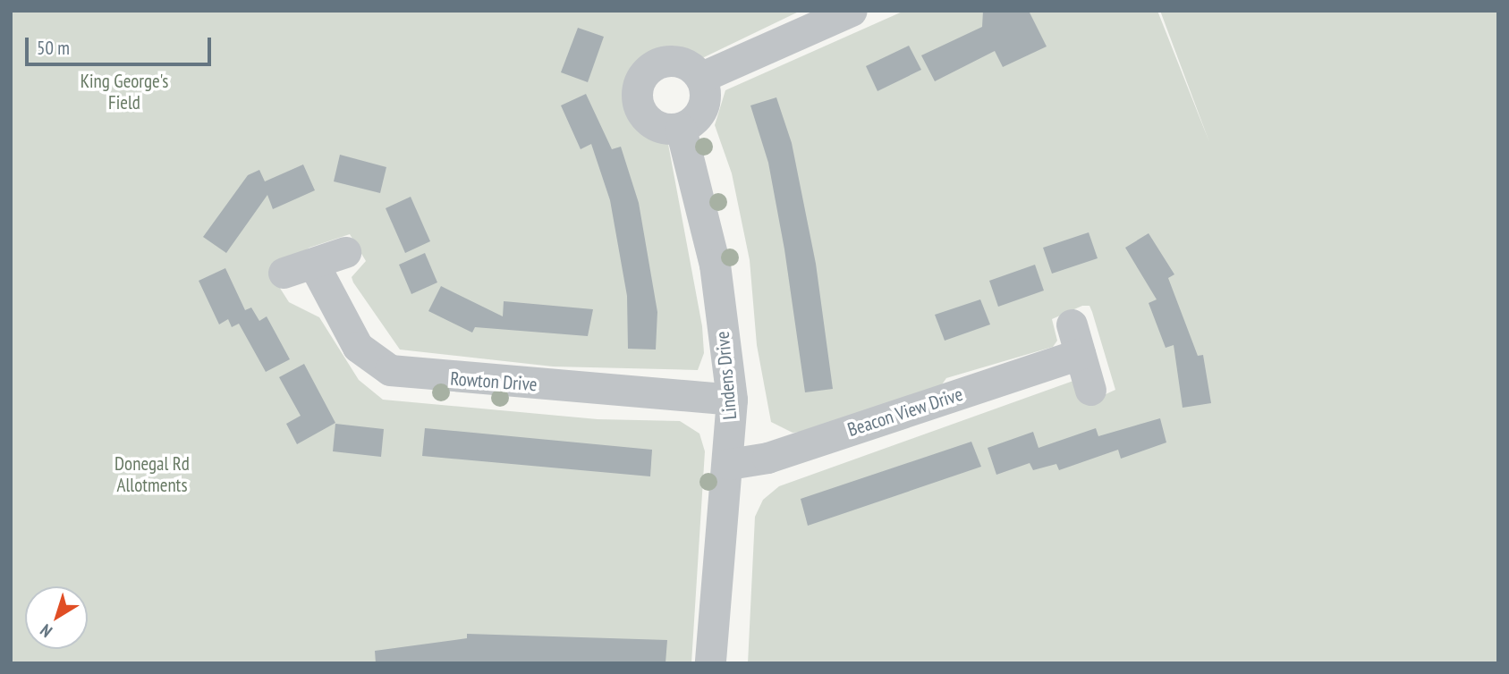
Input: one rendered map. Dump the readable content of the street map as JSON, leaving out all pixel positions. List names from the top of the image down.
{
  "streets": {
    "street": ["Lindens Drive", "Rowton Drive", "Beacon View Drive"]
  },
  "crossings": [
    ["Lindens Drive", "Rowton Drive"],
    ["Lindens Drive", "Beacon View Drive"]
  ],
  "parks": ["King George's Field", "Donegal Rd Allotments"],
  "scale_bar": "50 m",
  "north": "bottom left"
}
